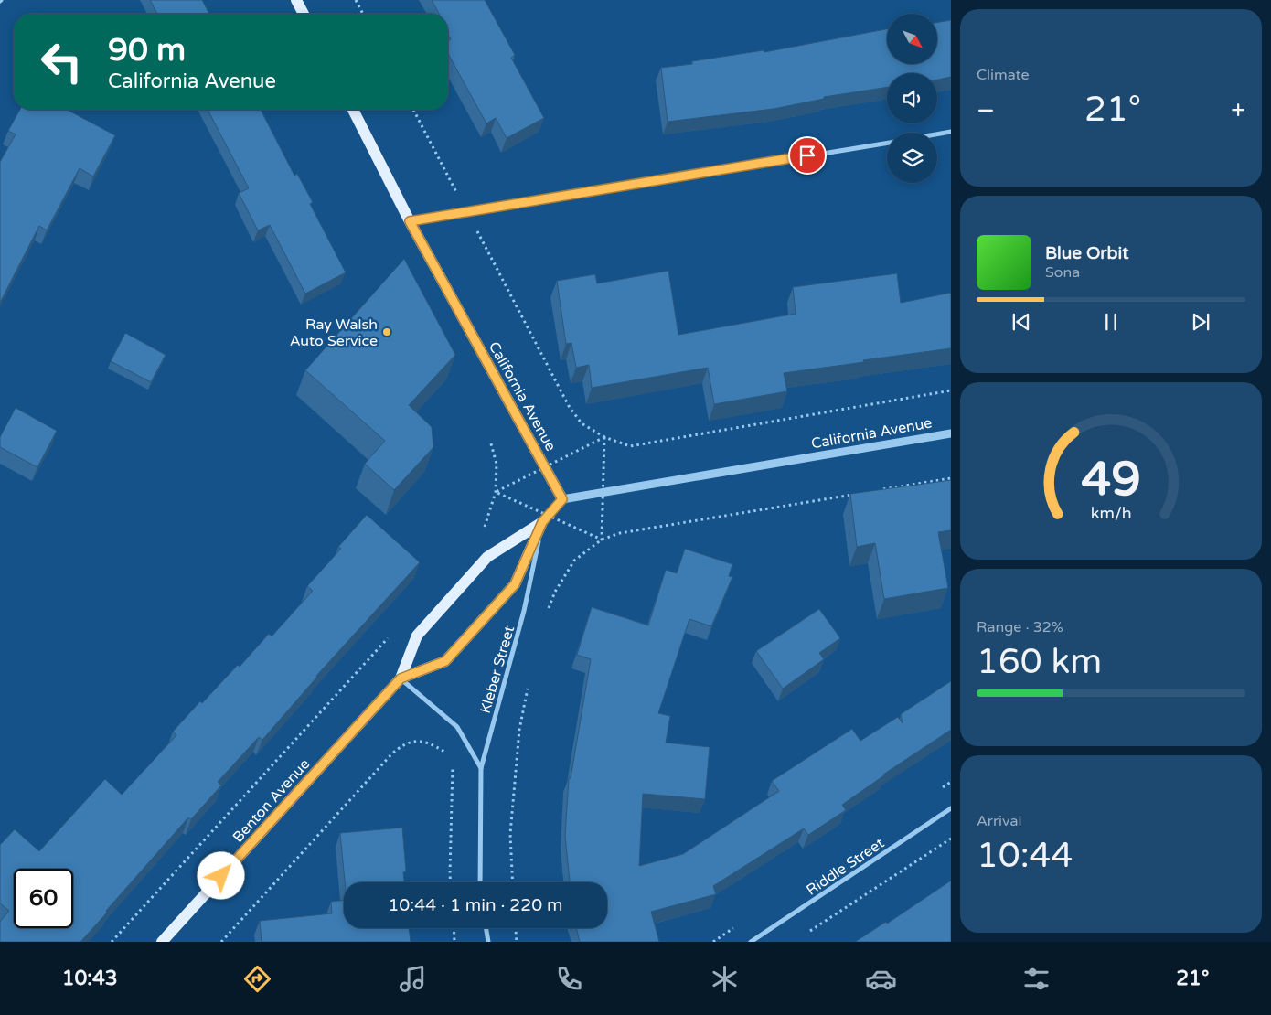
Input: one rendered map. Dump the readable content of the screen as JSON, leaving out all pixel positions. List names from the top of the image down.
{
  "streets": {
    "main road": ["California Avenue", "Benton Avenue"],
    "street": ["Kleber Street", "Riddle Street"]
  },
  "crossings": [
    ["California Avenue", "Benton Avenue"],
    ["Kleber Street", "Benton Avenue"]
  ],
  "places": ["Ray Walsh Auto Service"],
  "north": "bottom right",
  "page": {
    "tile": [
      "Climate",
      ["Range · 32%", "160 km"],
      ["Arrival", "10:44"]
    ],
    "turn": ["90 m", "California Avenue"],
    "heat": ["−", "21°", "+"],
    "song": ["Blue Orbit", "Sona"],
    "limit": "60",
    "trip": "10:44 · 1 min · 220 m",
    "tabs": ["10:43", "21°"],
    "gauge": ["49", "km/h"]
  }
}
